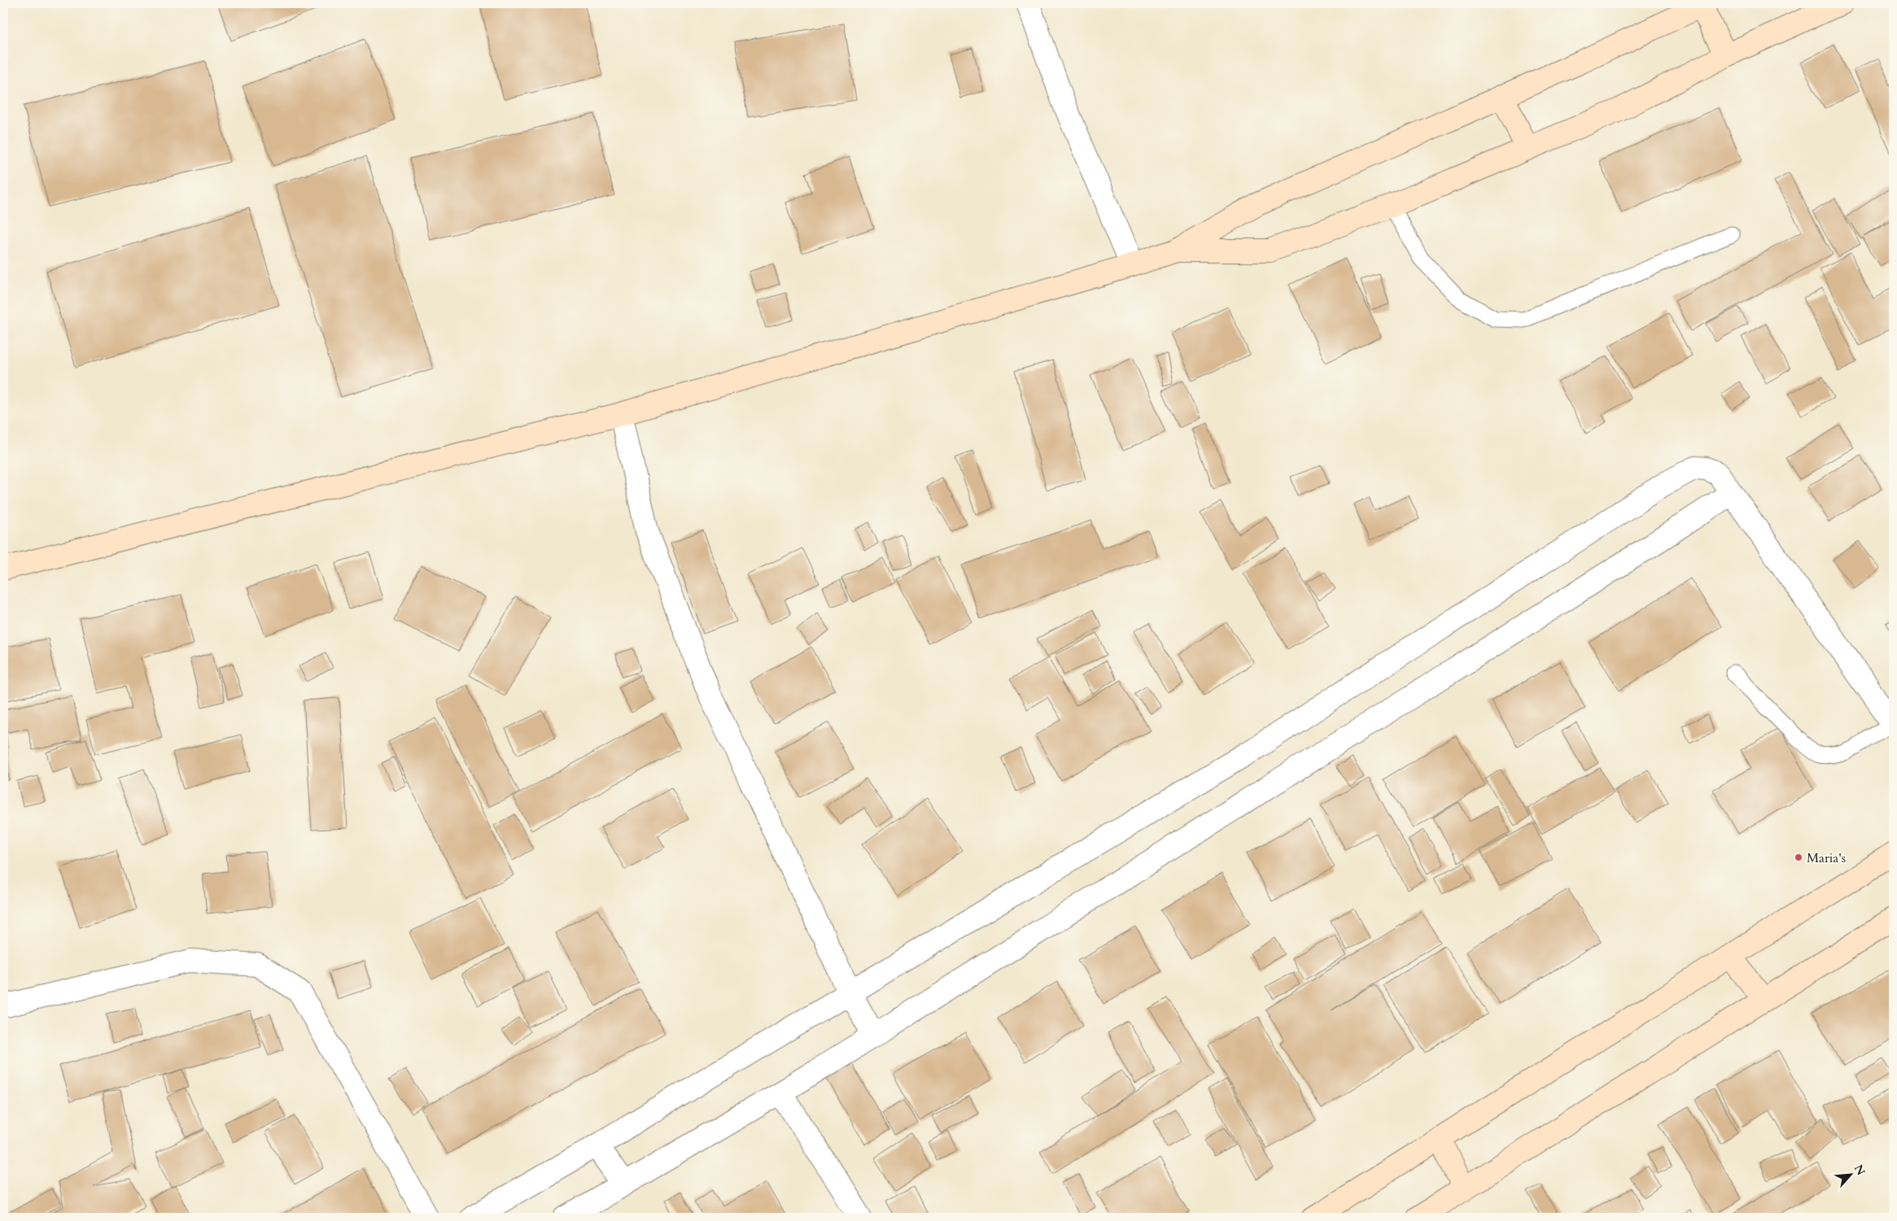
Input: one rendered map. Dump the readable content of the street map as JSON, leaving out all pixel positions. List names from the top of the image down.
{
  "places": ["Maria's"],
  "north": "top right"
}
